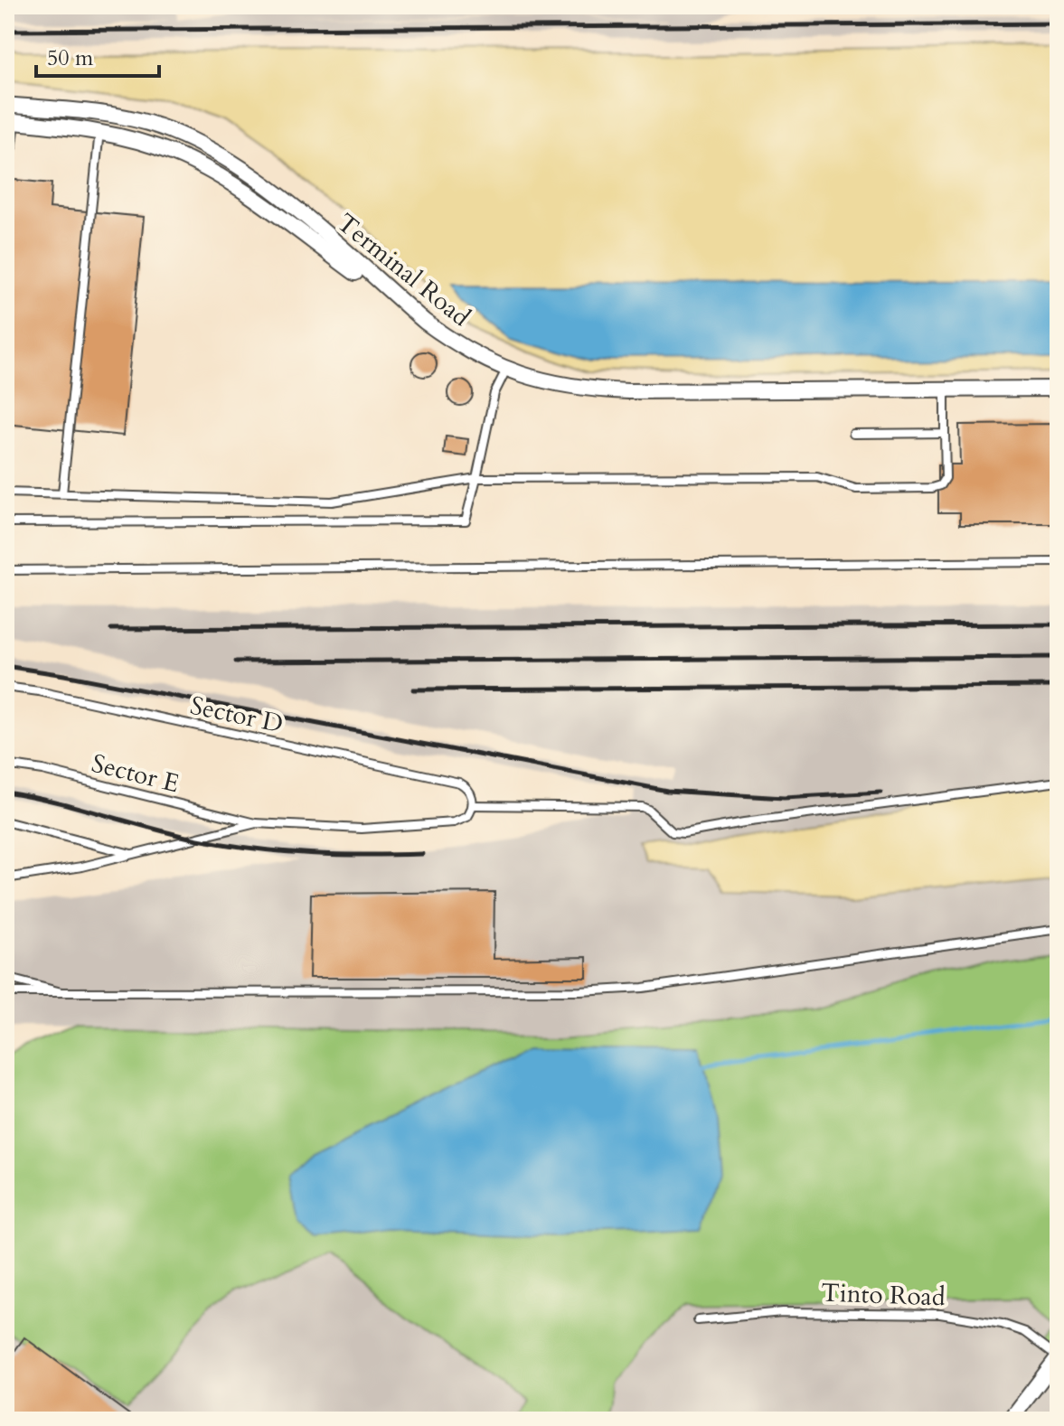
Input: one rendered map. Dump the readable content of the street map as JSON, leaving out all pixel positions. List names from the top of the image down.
{
  "streets": {
    "street": ["Terminal Road"],
    "lane": ["Sector D", "Sector E", "Tinto Road"]
  },
  "scale_bar": "50 m"
}
